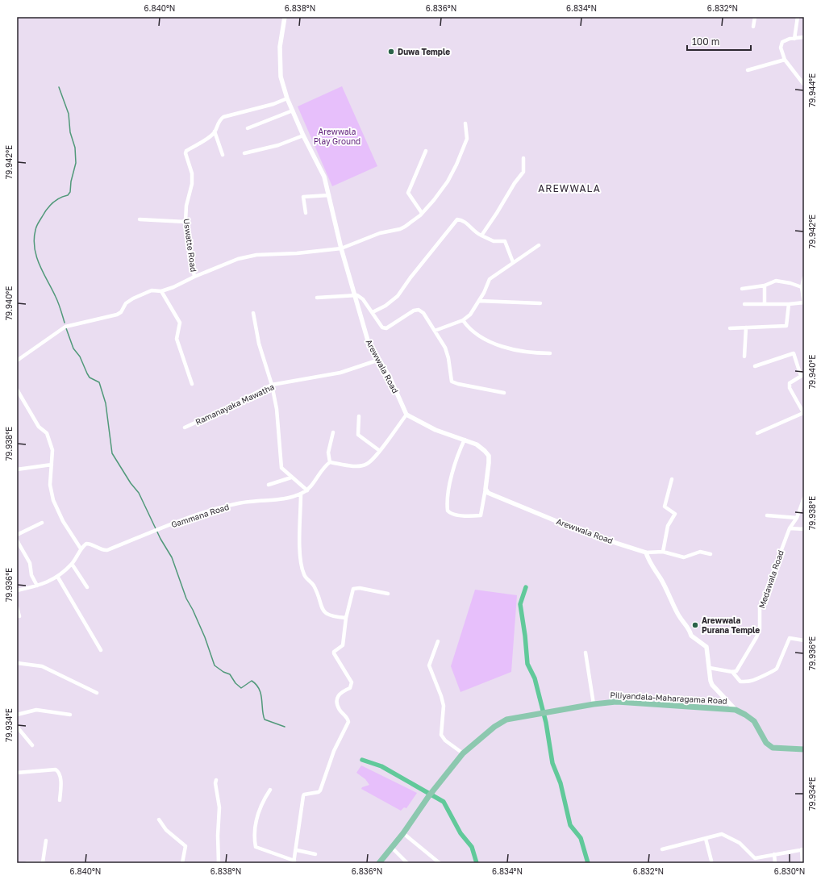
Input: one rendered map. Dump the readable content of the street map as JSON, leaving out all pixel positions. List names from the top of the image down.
{
  "streets": {
    "main road": ["Piliyandala-Maharagama Road"],
    "street": [
      "Uswatte Road",
      "Arewwala Road",
      "Ramanayaka Mawatha",
      "Gammana Road",
      "Medawala Road"
    ]
  },
  "crossings": [
    ["Uswatte Road", "Arewwala Road"],
    ["Arewwala Road", "Ramanayaka Mawatha"]
  ],
  "districts": ["AREWWALA"],
  "parks": ["Arewwala Play Ground"],
  "places": ["Duwa Temple", "Arewwala Purana Temple"],
  "scale_bar": "100 m",
  "coordinates": [
    "6.840°N",
    "6.838°N",
    "6.836°N",
    "6.834°N",
    "6.832°N",
    "79.944°E",
    "79.942°E",
    "79.940°E",
    "79.938°E",
    "79.936°E",
    "79.934°E",
    "6.830°N"
  ]
}
